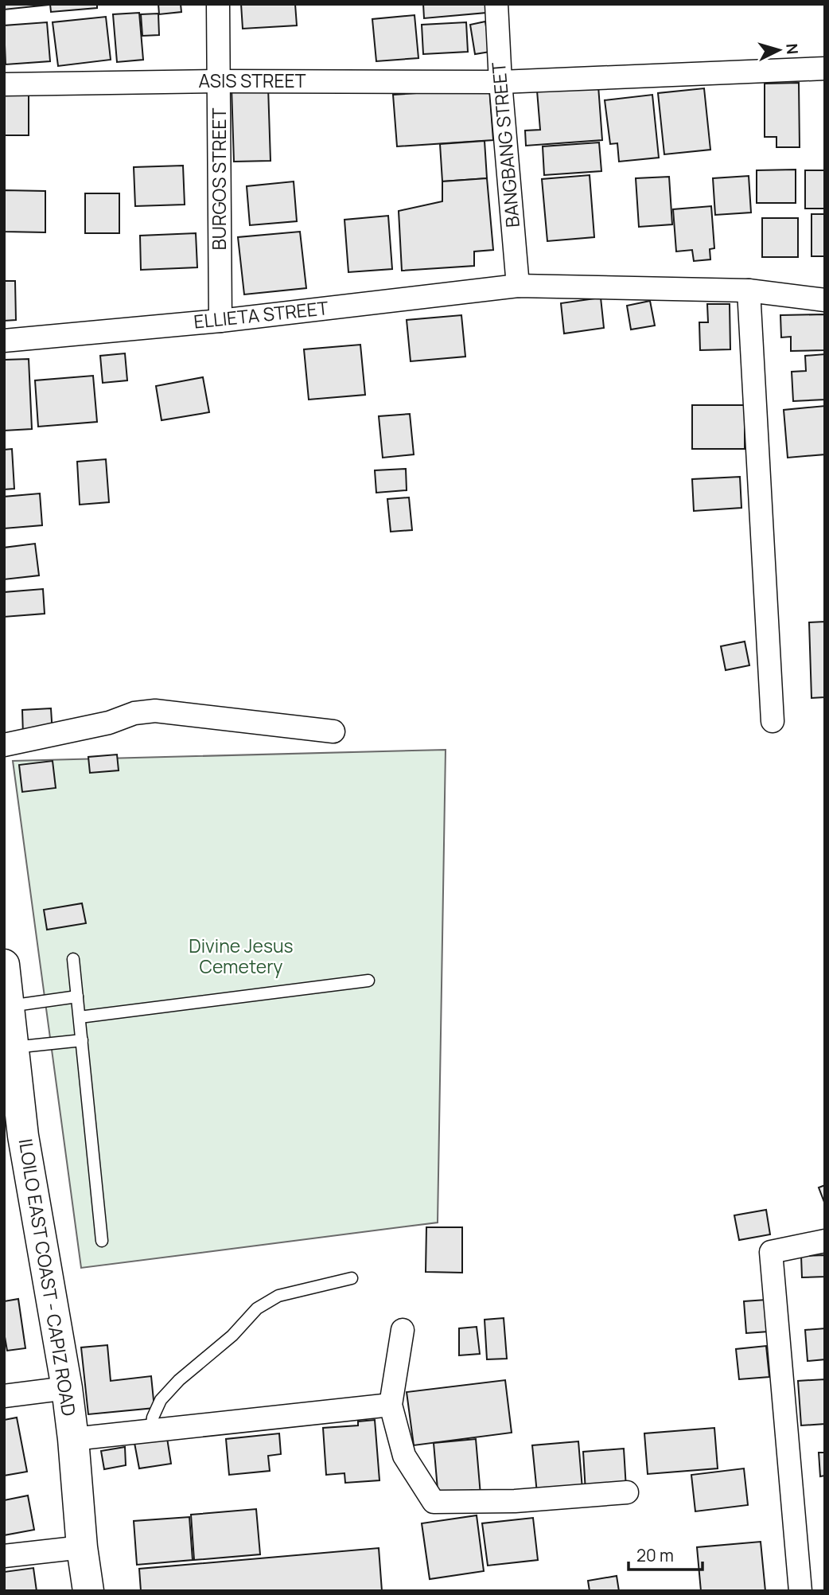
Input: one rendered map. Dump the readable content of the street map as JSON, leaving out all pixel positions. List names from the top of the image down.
{
  "streets": {
    "main road": ["ILOILO EAST COAST - CAPIZ ROAD"],
    "street": [
      "ASIS STREET",
      "BANGBANG STREET",
      "BURGOS STREET",
      "ELLIETA STREET"
    ]
  },
  "crossings": [
    ["ASIS STREET", "BANGBANG STREET"],
    ["ASIS STREET", "BURGOS STREET"],
    ["BANGBANG STREET", "ELLIETA STREET"],
    ["BURGOS STREET", "ELLIETA STREET"]
  ],
  "parks": ["Divine Jesus Cemetery"],
  "scale_bar": "20 m",
  "north": "right"
}
